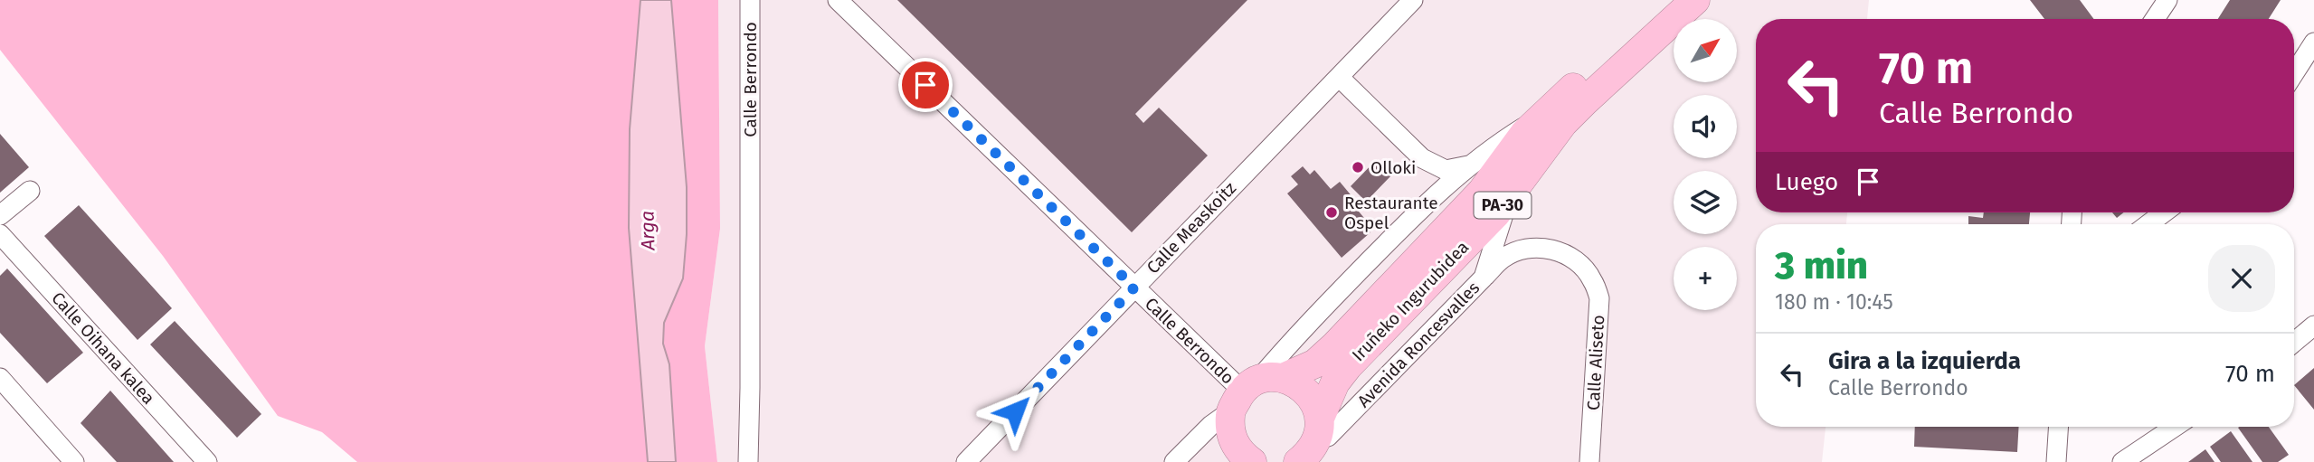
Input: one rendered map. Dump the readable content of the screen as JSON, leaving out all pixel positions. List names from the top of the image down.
{
  "streets": {
    "highway": ["PA-30", "Iruñeko Ingurubidea"],
    "street": [
      "Calle Berrondo",
      "Calle Measkoitz",
      "Avenida Roncesvalles",
      "Calle Oihana kalea",
      "Calle Aliseto"
    ]
  },
  "crossings": [
    ["Calle Berrondo", "PA-30"],
    ["Calle Berrondo", "Calle Measkoitz"],
    ["Iruñeko Ingurubidea", "Avenida Roncesvalles"],
    ["Avenida Roncesvalles", "Calle Aliseto"]
  ],
  "water": ["Arga"],
  "places": ["Olloki", "Restaurante Ospel"],
  "north": "top right",
  "page": {
    "map_buttons": "+",
    "turn": ["70 m", "Calle Berrondo"],
    "then": "Luego",
    "heading": ["3 min", "180 m · 10:45"],
    "list": [
      {
        "name": "Gira a la izquierda",
        "note": "Calle Berrondo",
        "value": "70 m"
      }
    ]
  }
}
